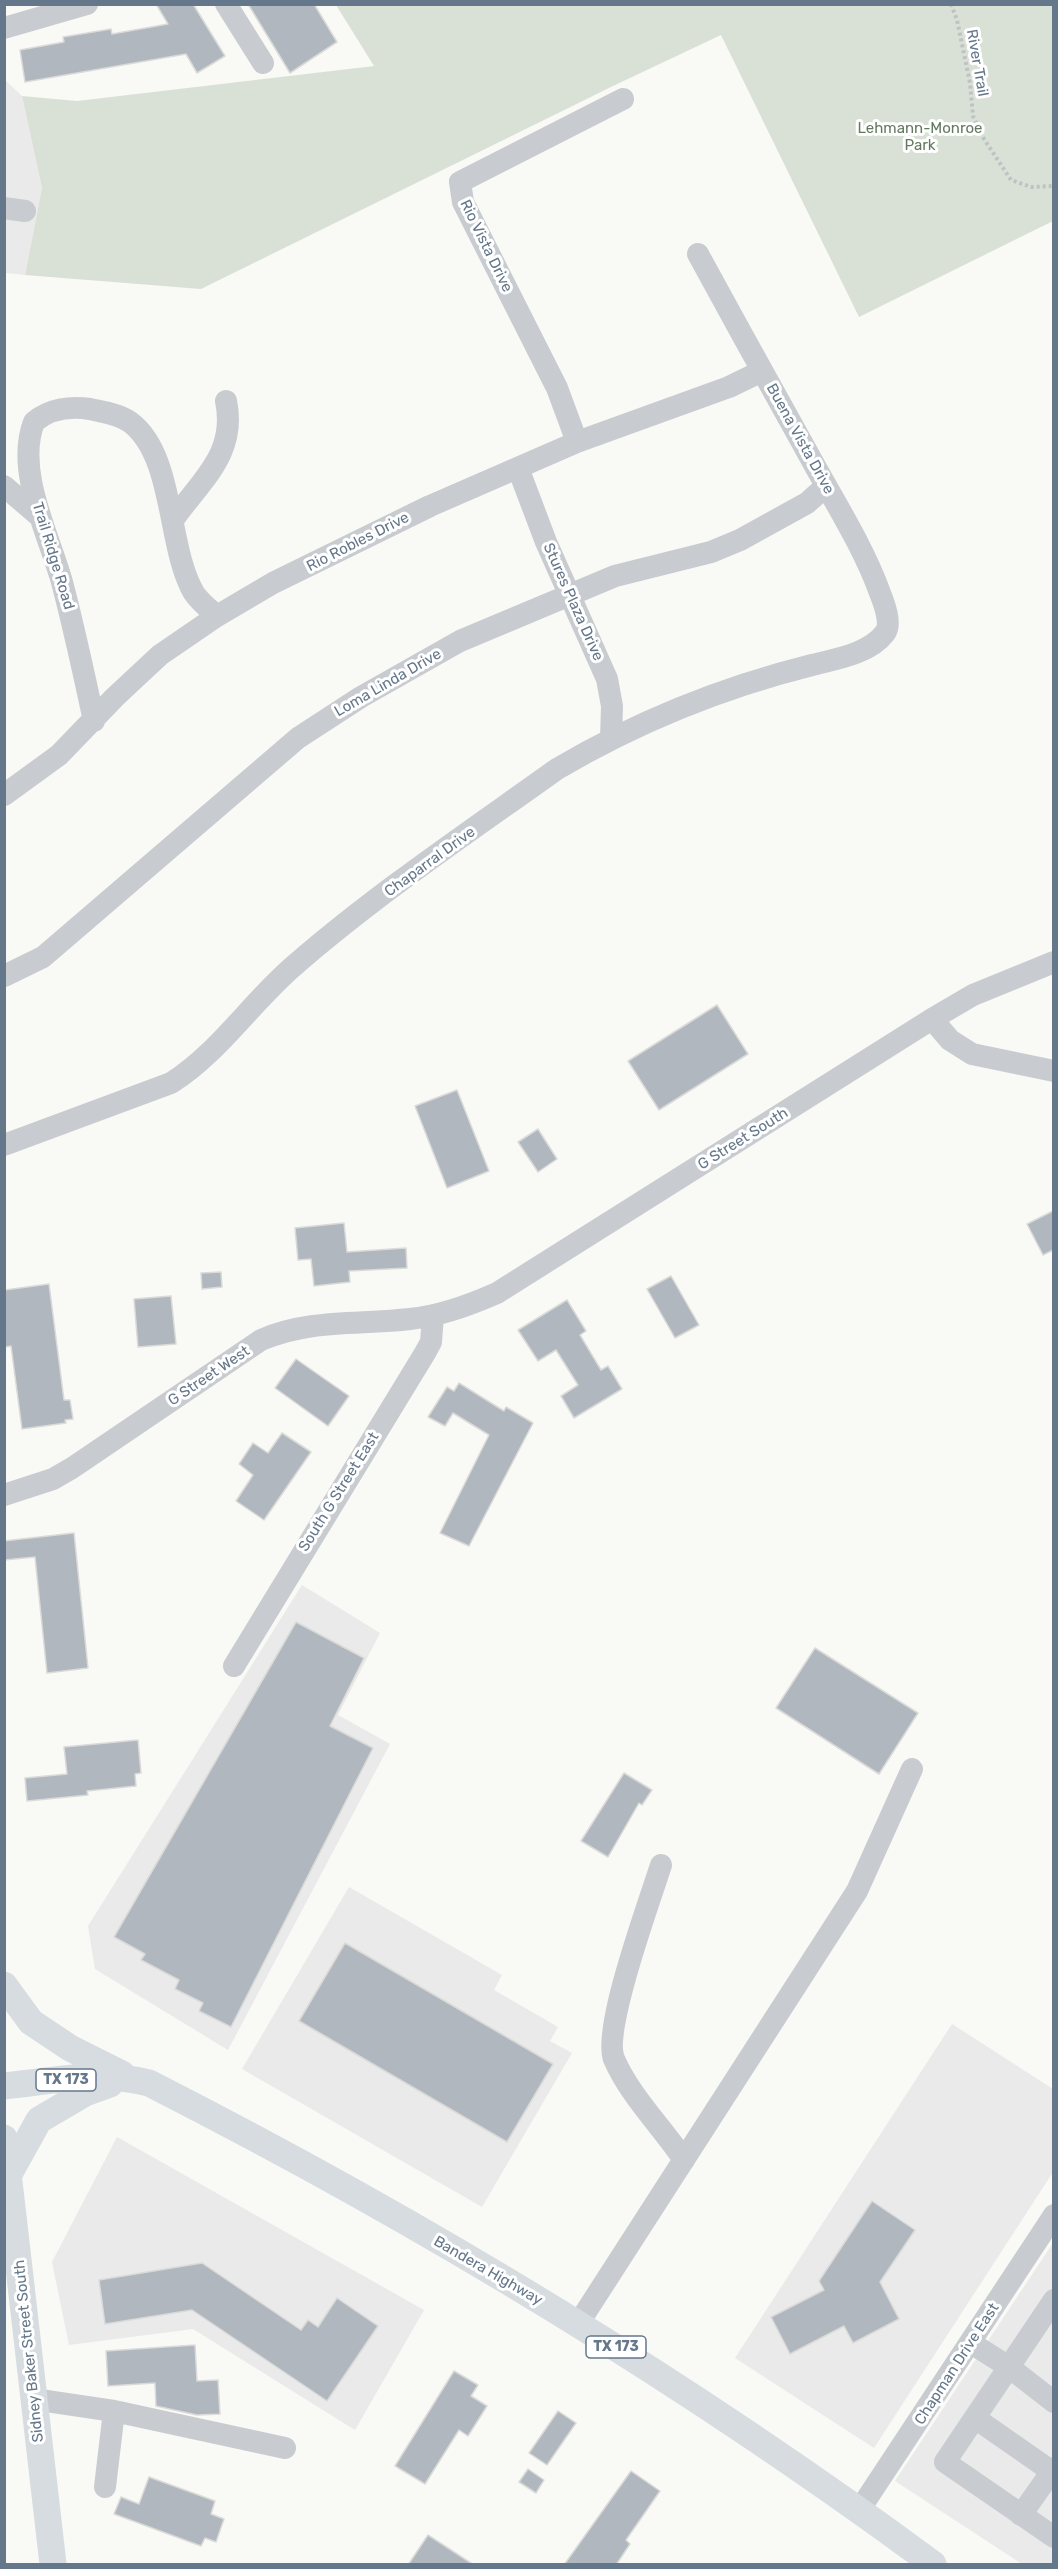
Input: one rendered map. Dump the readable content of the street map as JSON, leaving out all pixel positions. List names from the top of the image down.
{
  "streets": {
    "main road": ["TX 173", "Bandera Highway", "Sidney Baker Street South"],
    "street": [
      "Rio Vista Drive",
      "Buena Vista Drive",
      "Rio Robles Drive",
      "Trail Ridge Road",
      "Stures Plaza Drive",
      "Loma Linda Drive",
      "Chaparral Drive",
      "G Street South",
      "G Street West",
      "South G Street East",
      "Chapman Drive East"
    ],
    "path": ["River Trail"]
  },
  "crossings": [
    ["Rio Vista Drive", "Rio Robles Drive"],
    ["Buena Vista Drive", "Rio Robles Drive"],
    ["Buena Vista Drive", "Loma Linda Drive"],
    ["Buena Vista Drive", "Chaparral Drive"],
    ["Rio Robles Drive", "Trail Ridge Road"],
    ["Rio Robles Drive", "Stures Plaza Drive"],
    ["Stures Plaza Drive", "Loma Linda Drive"],
    ["Stures Plaza Drive", "Chaparral Drive"],
    ["G Street South", "G Street West"],
    ["G Street South", "South G Street East"],
    ["G Street West", "South G Street East"],
    ["Bandera Highway", "Chapman Drive East"]
  ],
  "parks": ["Lehmann-Monroe Park"]
}
